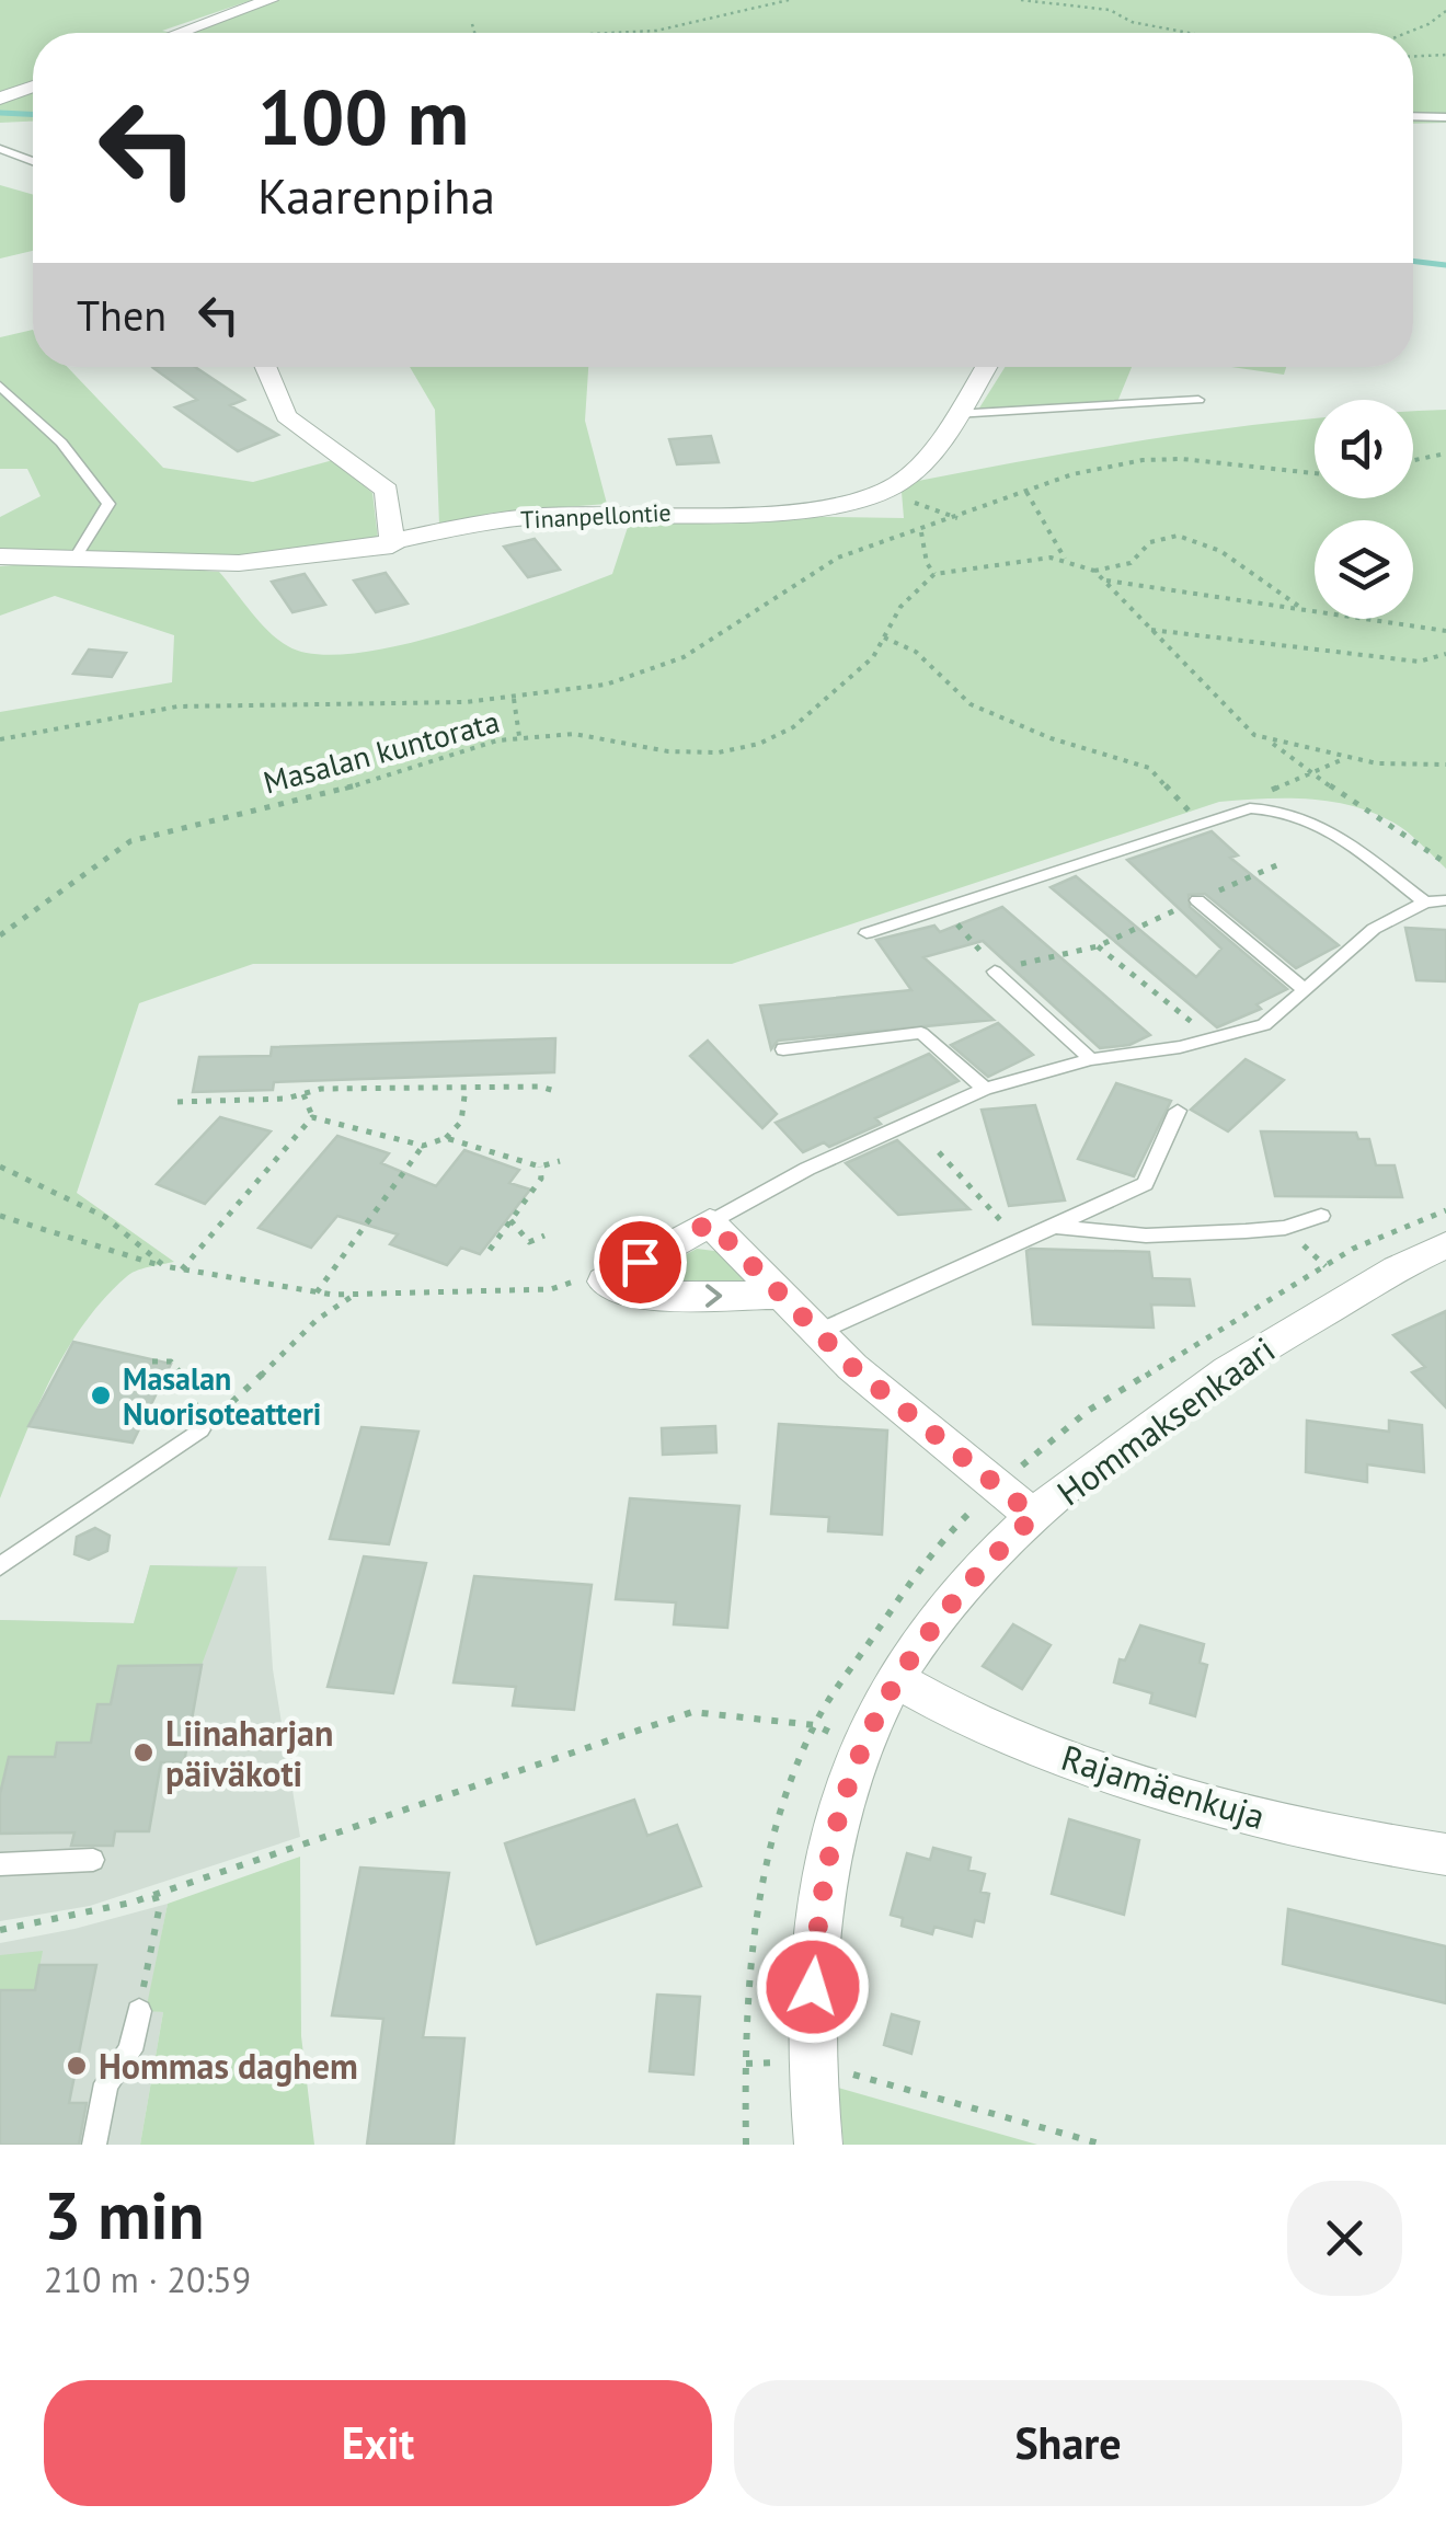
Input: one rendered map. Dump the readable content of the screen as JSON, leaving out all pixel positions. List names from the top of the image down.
{
  "streets": {
    "street": ["Tinanpellontie", "Hommaksenkaari", "Rajamäenkuja"],
    "path": ["Masalan kuntorata"]
  },
  "crossings": [
    ["Hommaksenkaari", "Rajamäenkuja"]
  ],
  "places": ["Masalan Nuorisoteatteri", "Liinaharjan päiväkoti", "Hommas daghem"],
  "page": {
    "turn": ["100 m", "Kaarenpiha"],
    "then": "Then",
    "heading": ["3 min", "210 m · 20:59"],
    "buttons": ["Exit", "Share"]
  }
}
